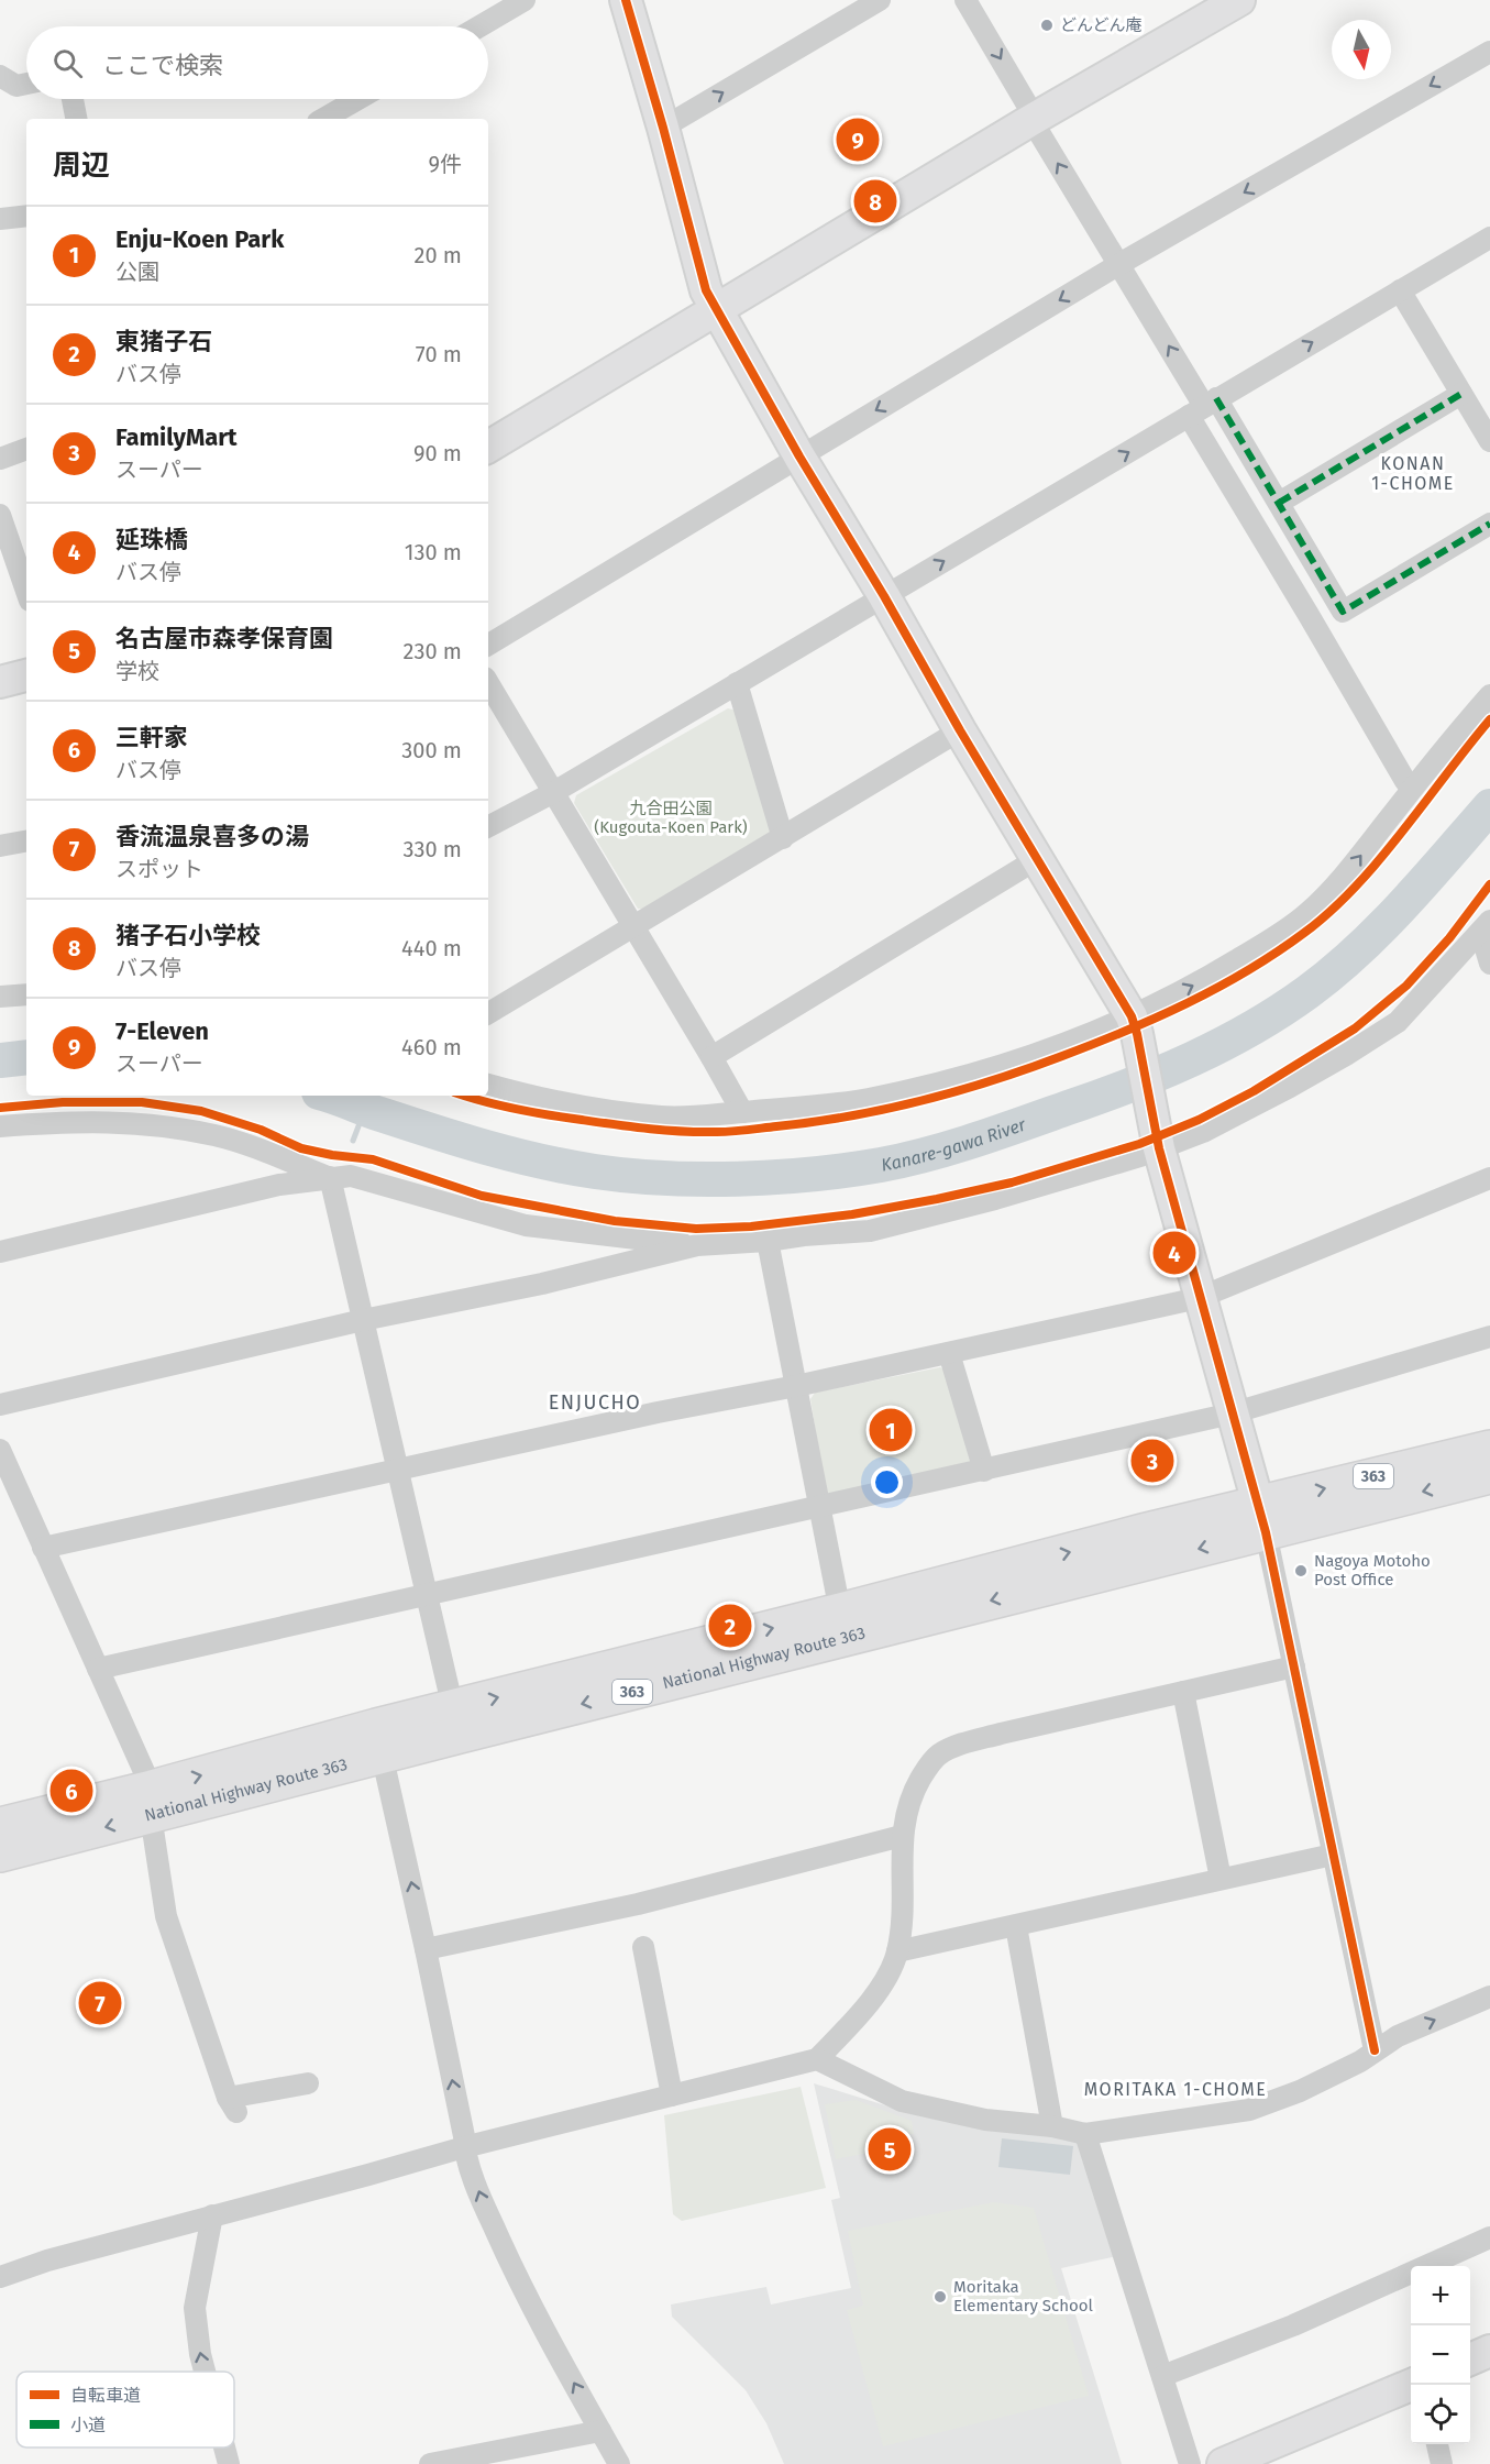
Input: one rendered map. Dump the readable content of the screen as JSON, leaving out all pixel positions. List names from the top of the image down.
{
  "streets": {
    "highway": ["363", "National Highway Route 363"]
  },
  "districts": ["KONAN 1-CHOME", "ENJUCHO", "MORITAKA 1-CHOME"],
  "water": ["Kanare-gawa River"],
  "parks": ["九合田公園 (Kugouta-Koen Park)"],
  "places": ["どんどん庵", "Nagoya Motoho Post Office", "Moritaka Elementary School"],
  "legend": ["自転車道", "小道"],
  "north": "bottom",
  "page": {
    "search": "ここで検索",
    "pins": [
      "9",
      "8",
      "4",
      "1",
      "3",
      "2",
      "6",
      "7",
      "5"
    ],
    "heading": ["周辺", "9件"],
    "list": [
      {
        "mark": "1",
        "name": "Enju-Koen Park",
        "note": "公園",
        "value": "20 m"
      },
      {
        "mark": "2",
        "name": "東猪子石",
        "note": "バス停",
        "value": "70 m"
      },
      {
        "mark": "3",
        "name": "FamilyMart",
        "note": "スーパー",
        "value": "90 m"
      },
      {
        "mark": "4",
        "name": "延珠橋",
        "note": "バス停",
        "value": "130 m"
      },
      {
        "mark": "5",
        "name": "名古屋市森孝保育園",
        "note": "学校",
        "value": "230 m"
      },
      {
        "mark": "6",
        "name": "三軒家",
        "note": "バス停",
        "value": "300 m"
      },
      {
        "mark": "7",
        "name": "香流温泉喜多の湯",
        "note": "スポット",
        "value": "330 m"
      },
      {
        "mark": "8",
        "name": "猪子石小学校",
        "note": "バス停",
        "value": "440 m"
      },
      {
        "mark": "9",
        "name": "7-Eleven",
        "note": "スーパー",
        "value": "460 m"
      }
    ],
    "map_buttons": ["+", "−"]
  }
}
